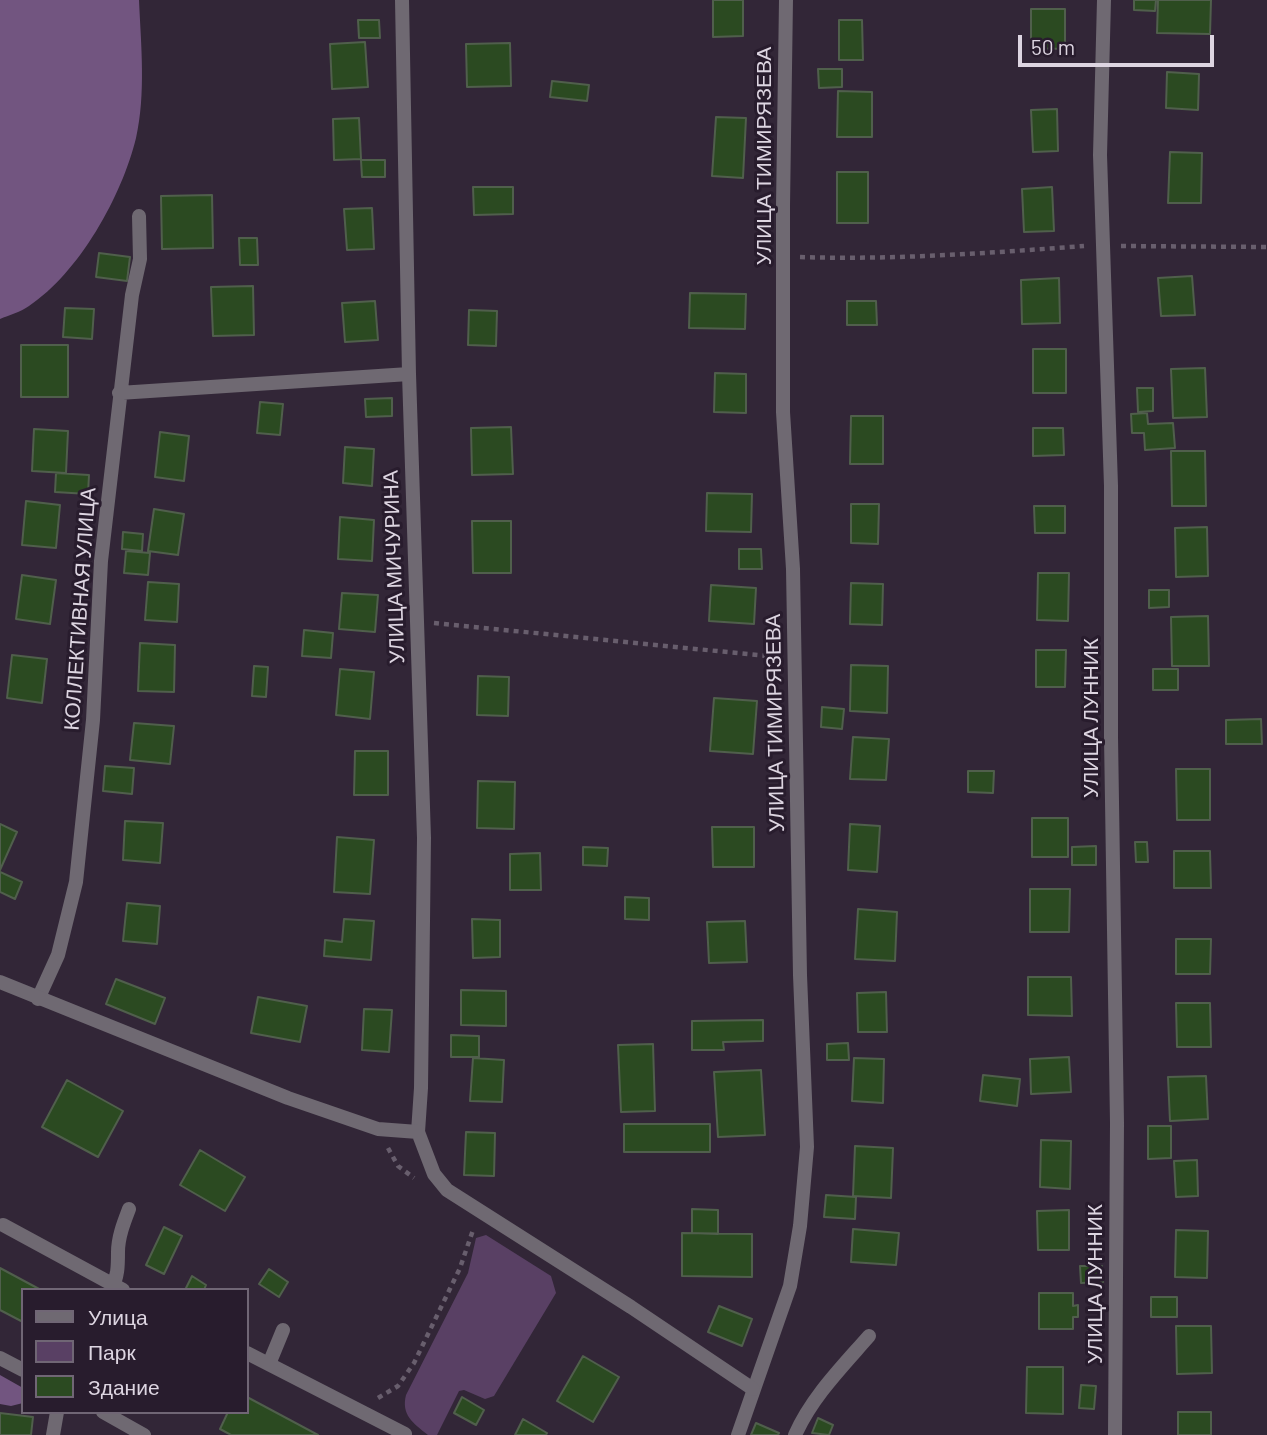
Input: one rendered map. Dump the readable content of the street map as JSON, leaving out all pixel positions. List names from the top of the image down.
{
  "streets": {
    "street": [
      "УЛИЦА ТИМИРЯЗЕВА",
      "УЛИЦА МИЧУРИНА",
      "КОЛЛЕКТИВНАЯ УЛИЦА",
      "УЛИЦА ЛУННИК"
    ]
  },
  "legend": ["Улица", "Парк", "Здание"],
  "scale_bar": "50 m"
}
